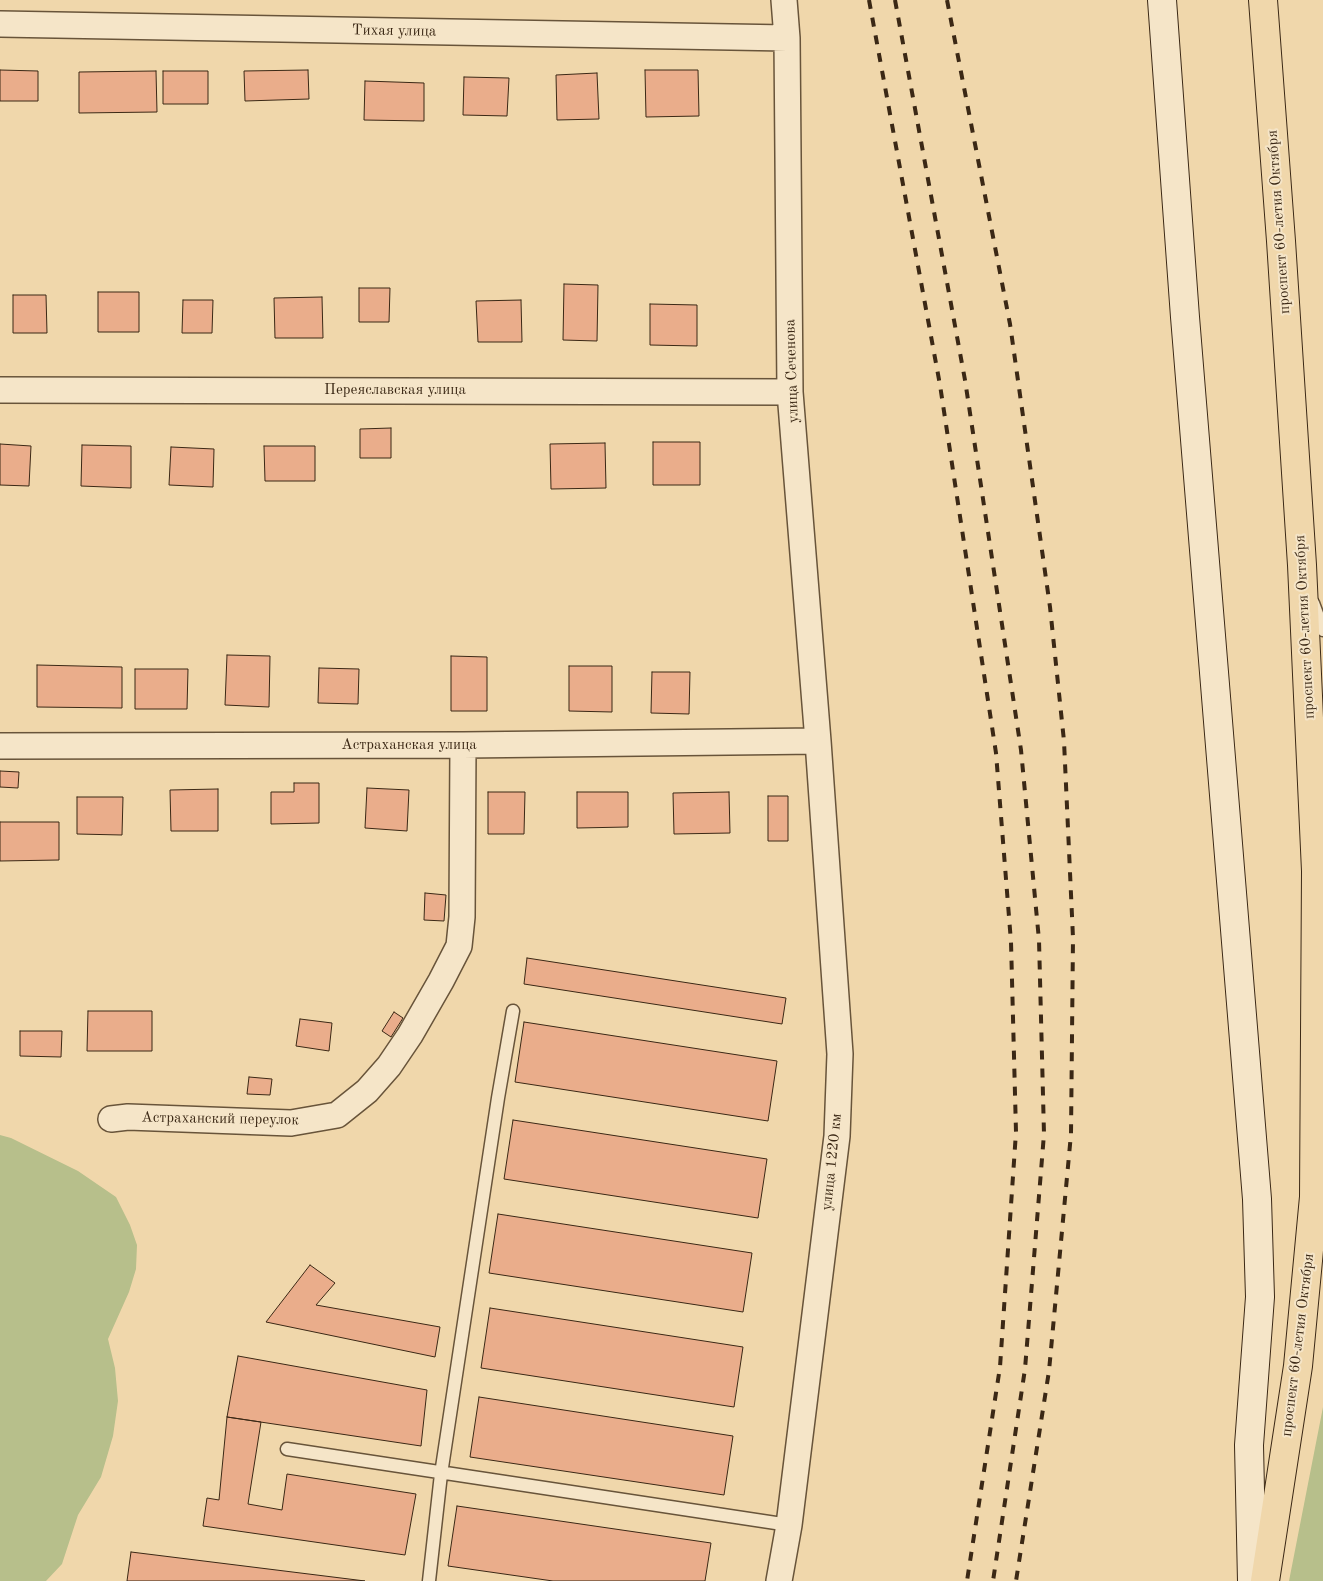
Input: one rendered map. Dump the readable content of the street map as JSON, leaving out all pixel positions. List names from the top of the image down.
{
  "streets": {
    "highway": ["проспект 60-летия Октября"],
    "street": [
      "Тихая улица",
      "улица Сеченова",
      "Переяславская улица",
      "Астраханская улица",
      "Астраханский переулок",
      "улица 1220 км"
    ]
  },
  "crossings": [
    ["Тихая улица", "улица Сеченова"],
    ["улица Сеченова", "Переяславская улица"],
    ["улица Сеченова", "Астраханская улица"],
    ["улица Сеченова", "улица 1220 км"],
    ["Астраханская улица", "Астраханский переулок"],
    ["Астраханская улица", "улица 1220 км"]
  ]
}
